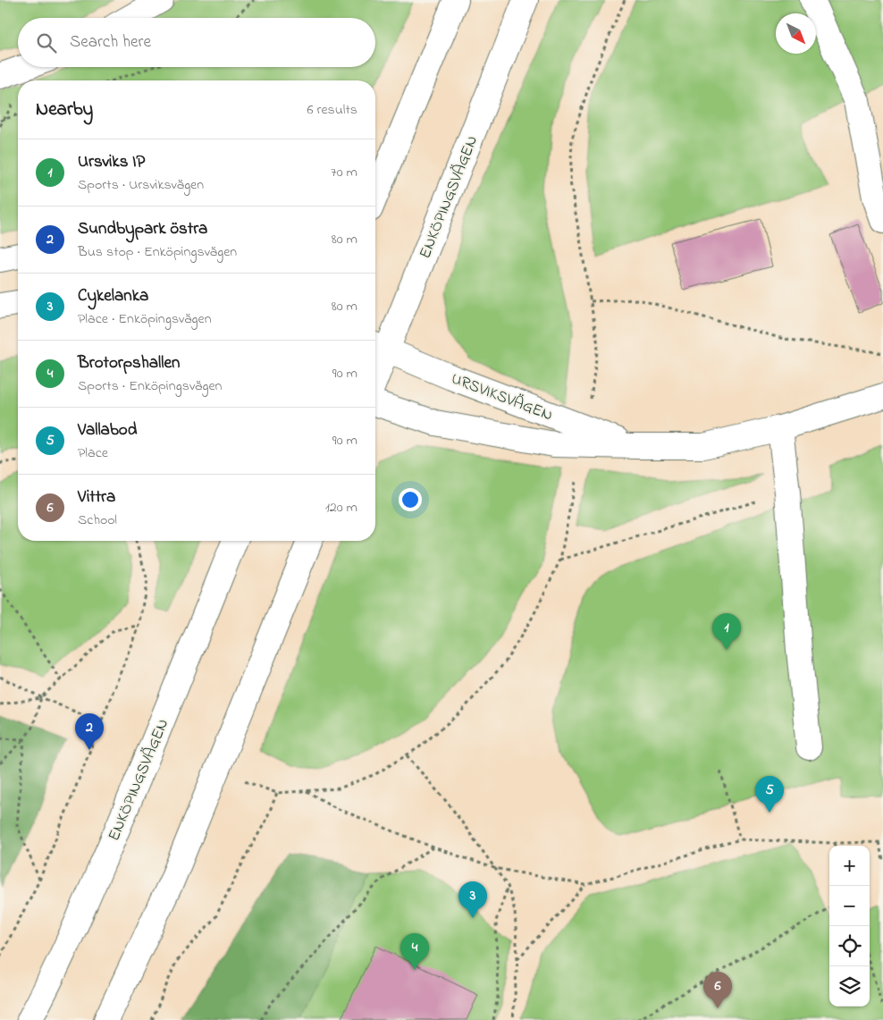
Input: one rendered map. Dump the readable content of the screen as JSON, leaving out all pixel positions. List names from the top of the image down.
{
  "streets": {
    "main road": ["ENKÖPINGSVÄGEN", "URSVIKSVÄGEN"]
  },
  "crossings": [
    ["ENKÖPINGSVÄGEN", "URSVIKSVÄGEN"]
  ],
  "north": "bottom right",
  "page": {
    "search": "Search here",
    "heading": ["Nearby", "6 results"],
    "list": [
      {
        "mark": "1",
        "name": "Ursviks IP",
        "note": "Sports · Ursviksvägen",
        "value": "70 m"
      },
      {
        "mark": "2",
        "name": "Sundbypark östra",
        "note": "Bus stop · Enköpingsvägen",
        "value": "80 m"
      },
      {
        "mark": "3",
        "name": "Cykelanka",
        "note": "Place · Enköpingsvägen",
        "value": "80 m"
      },
      {
        "mark": "4",
        "name": "Brotorpshallen",
        "note": "Sports · Enköpingsvägen",
        "value": "90 m"
      },
      {
        "mark": "5",
        "name": "Vallabod",
        "note": "Place",
        "value": "90 m"
      },
      {
        "mark": "6",
        "name": "Vittra",
        "note": "School",
        "value": "120 m"
      }
    ],
    "pins": [
      "1",
      "2",
      "5",
      "3",
      "4",
      "6"
    ],
    "map_buttons": ["+", "−"]
  }
}
